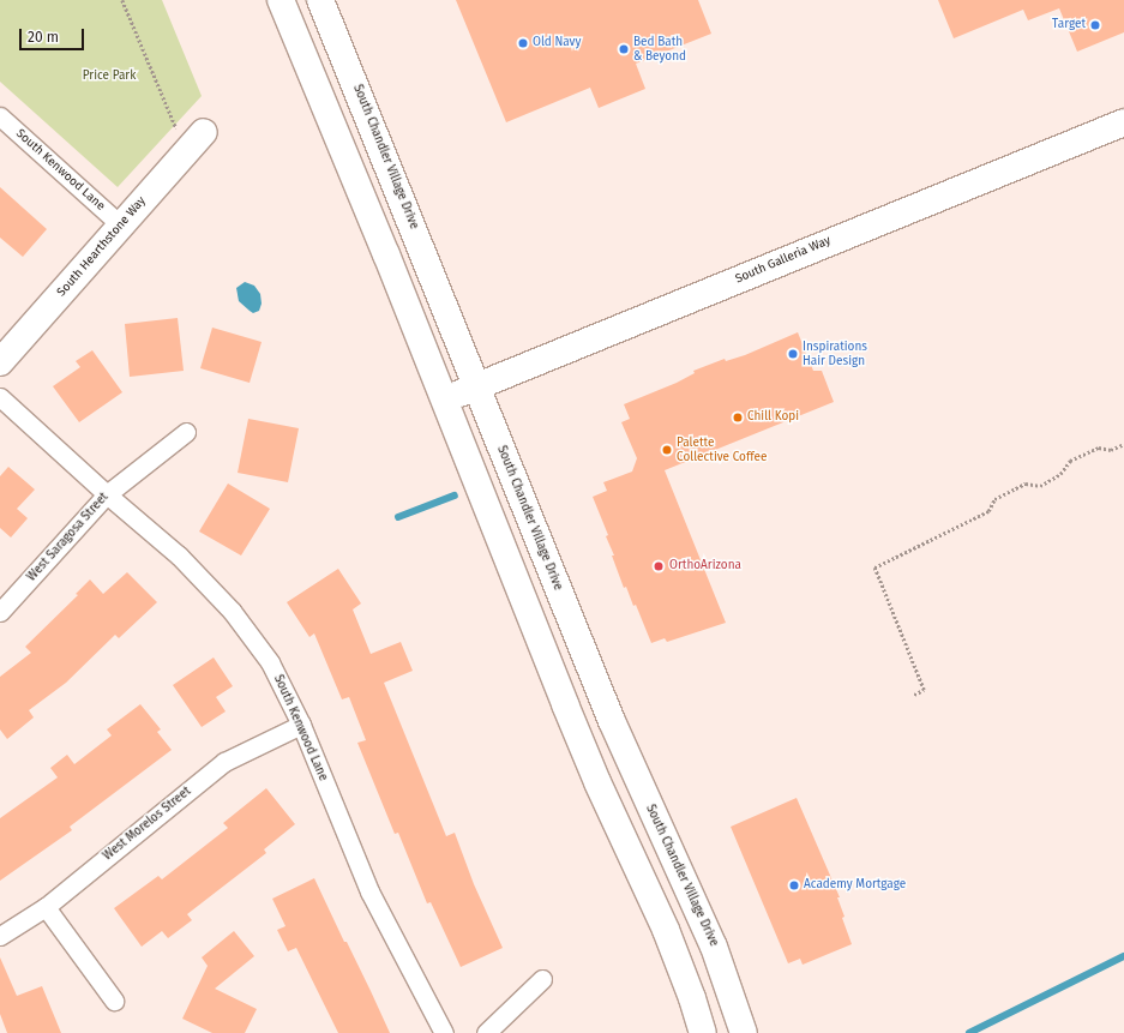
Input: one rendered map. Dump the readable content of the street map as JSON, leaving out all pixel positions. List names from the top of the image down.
{
  "streets": {
    "street": [
      "South Chandler Village Drive",
      "South Kenwood Lane",
      "South Hearthstone Way",
      "South Galleria Way",
      "West Saragosa Street",
      "West Morelos Street"
    ]
  },
  "crossings": [
    ["South Chandler Village Drive", "South Galleria Way"],
    ["South Kenwood Lane", "South Hearthstone Way"],
    ["South Kenwood Lane", "West Saragosa Street"],
    ["South Kenwood Lane", "West Morelos Street"]
  ],
  "parks": ["Price Park"],
  "places": [
    "Target",
    "Old Navy",
    "Bed Bath & Beyond",
    "Inspirations Hair Design",
    "Chill Kopi",
    "Palette Collective Coffee",
    "OrthoArizona",
    "Academy Mortgage"
  ],
  "scale_bar": "20 m"
}
